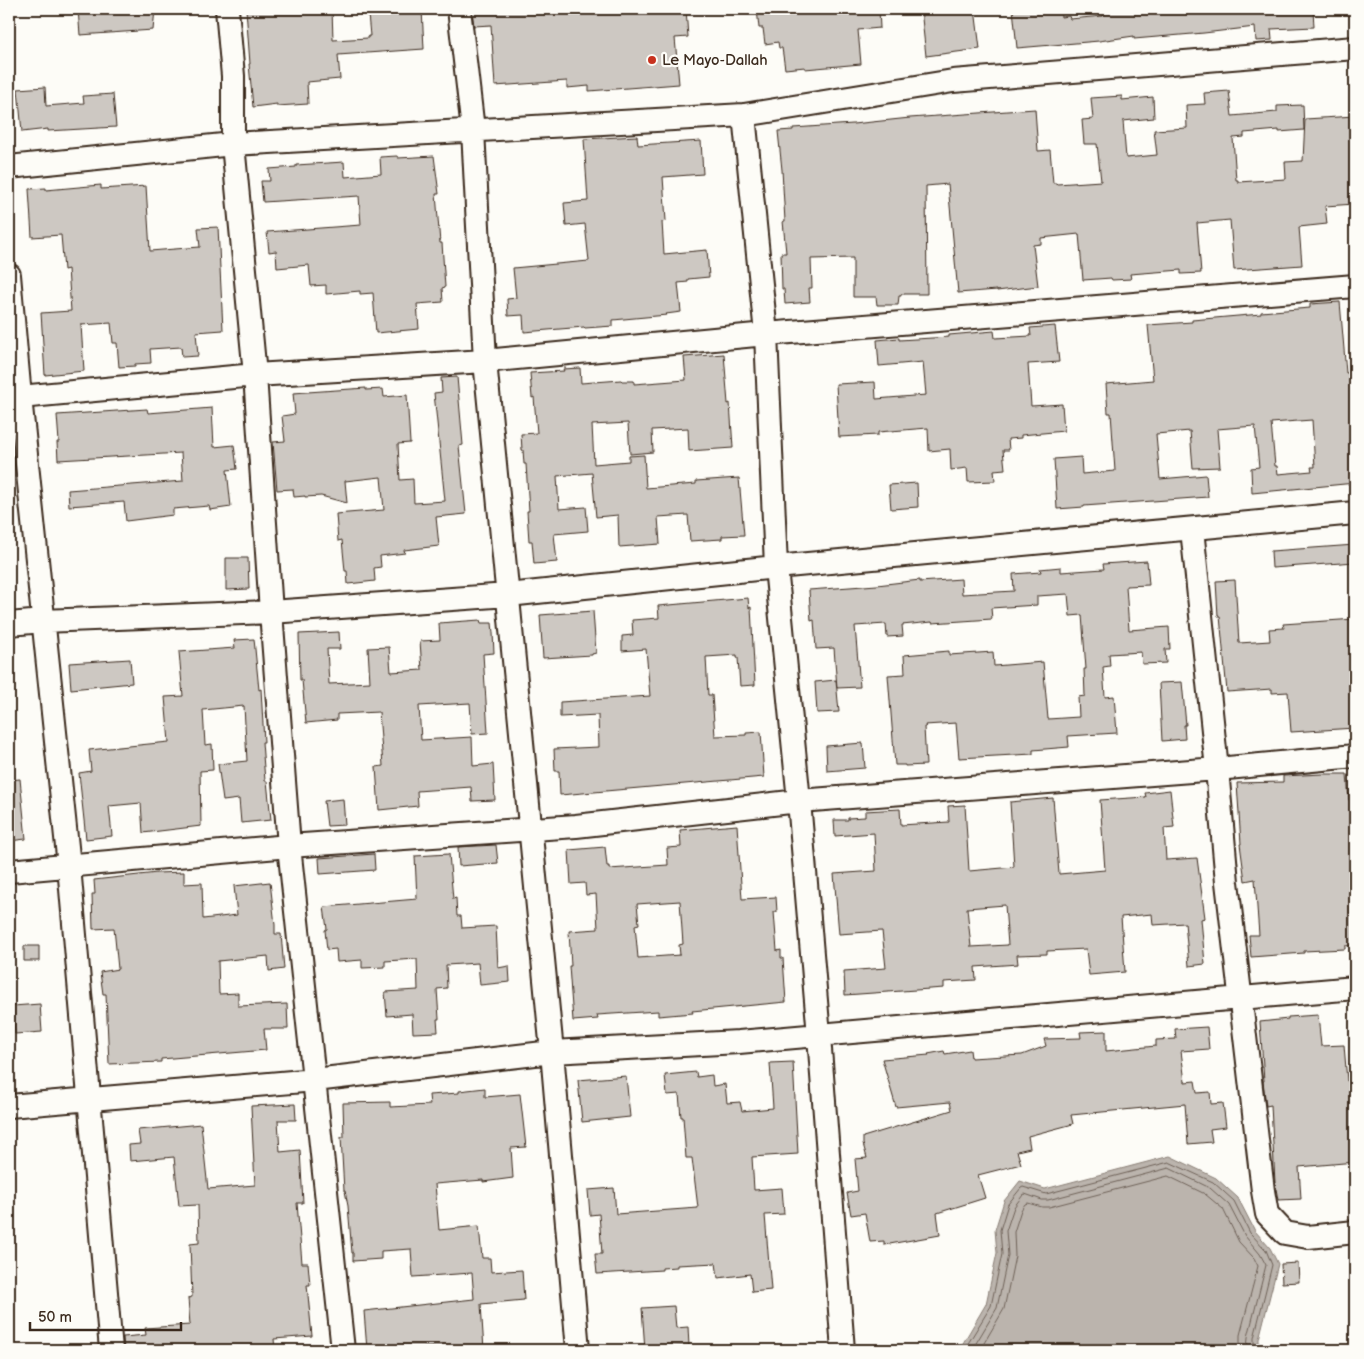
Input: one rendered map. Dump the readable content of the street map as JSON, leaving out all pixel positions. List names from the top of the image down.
{
  "places": ["Le Mayo-Dallah"],
  "scale_bar": "50 m"
}
